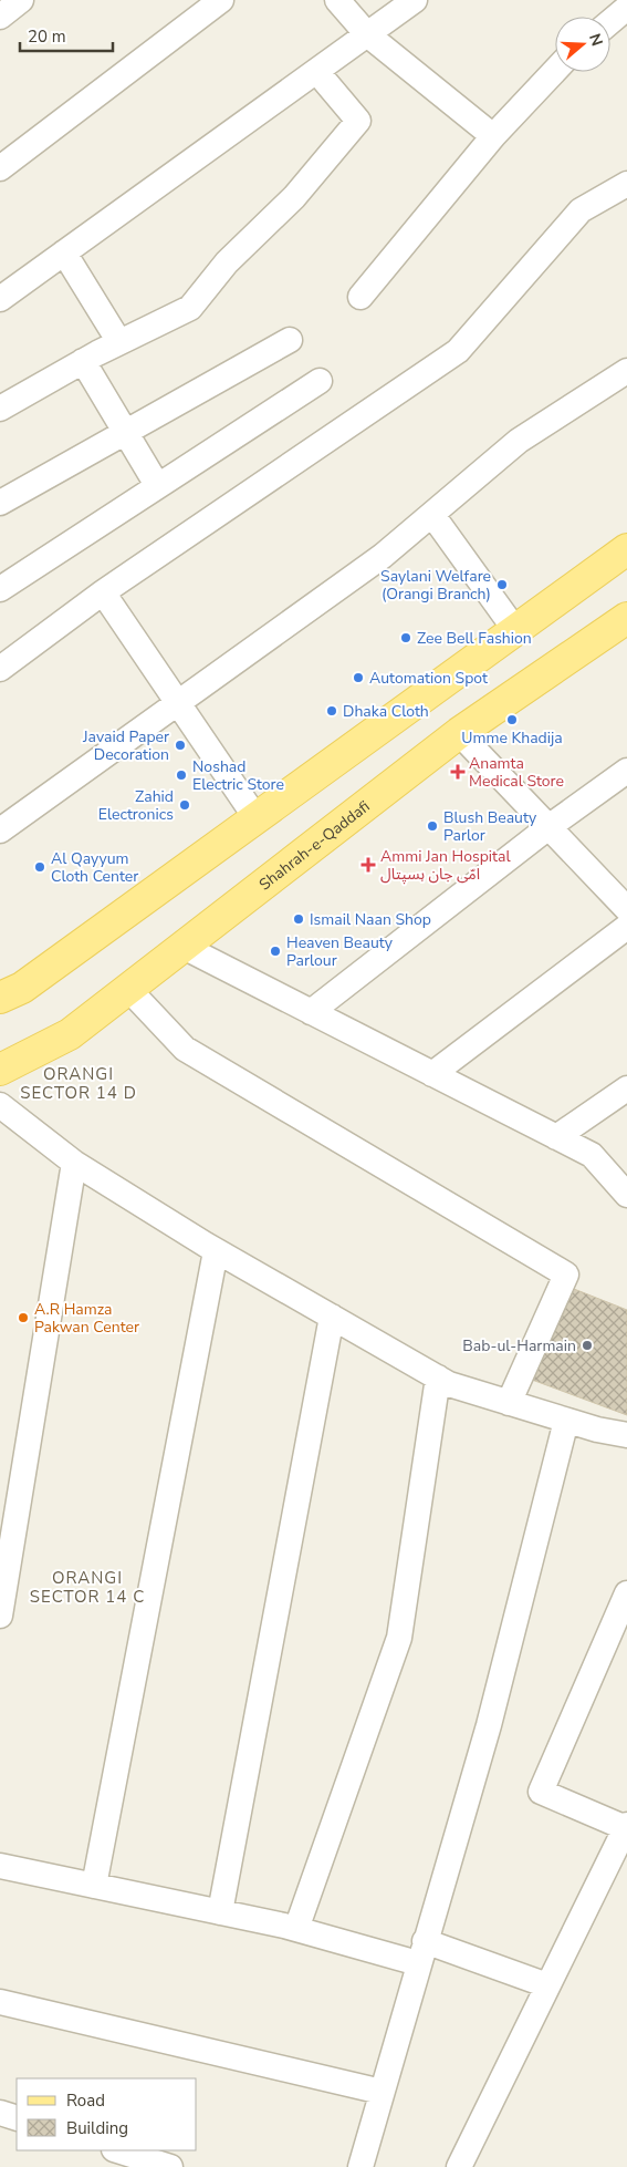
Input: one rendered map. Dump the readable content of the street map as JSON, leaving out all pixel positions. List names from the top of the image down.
{
  "streets": {
    "main road": ["Shahrah-e-Qaddafi"]
  },
  "districts": ["ORANGI SECTOR 14 D", "ORANGI SECTOR 14 C"],
  "places": {
    "other": [
      "Saylani Welfare (Orangi Branch)",
      "Zee Bell Fashion",
      "Automation Spot",
      "Dhaka Cloth",
      "Umme Khadija",
      "Javaid Paper Decoration",
      "Noshad Electric Store",
      "Zahid Electronics",
      "Blush Beauty Parlor",
      "Al Qayyum Cloth Center",
      "Ismail Naan Shop",
      "Heaven Beauty Parlour",
      "A.R Hamza Pakwan Center",
      "Bab-ul-Harmain"
    ],
    "health": ["Anamta Medical Store", "Ammi Jan Hospital امّی جان ہسپتال"]
  },
  "legend": ["Road", "Building"],
  "scale_bar": "20 m",
  "north": "right"
}
